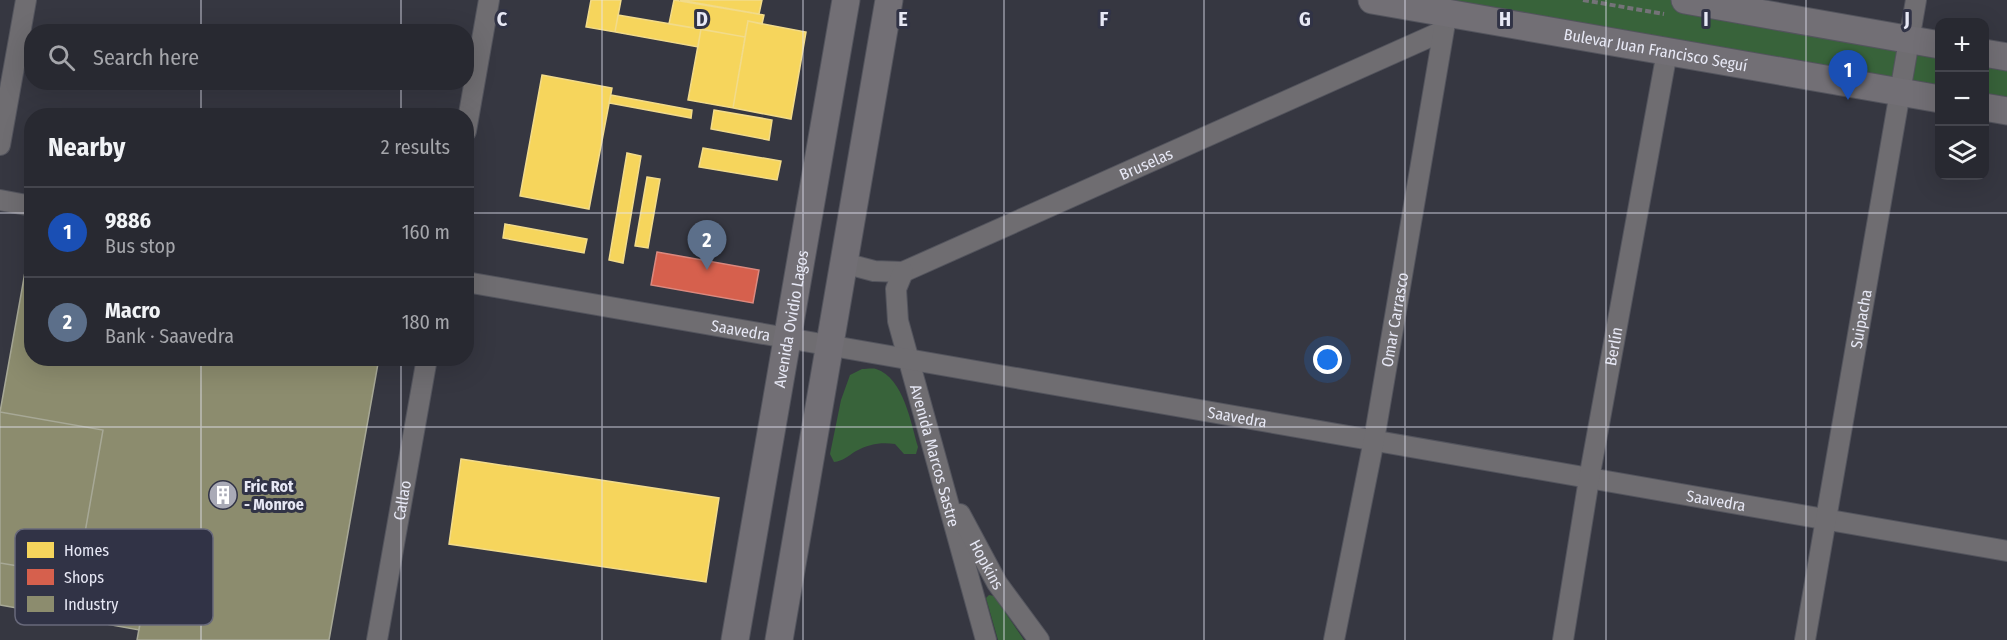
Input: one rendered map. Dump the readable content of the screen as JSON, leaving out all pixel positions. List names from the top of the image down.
{
  "streets": {
    "main road": ["Bulevar Juan Francisco Seguí", "Avenida Ovidio Lagos"],
    "street": [
      "Bruselas",
      "Omar Carrasco",
      "Suipacha",
      "Saavedra",
      "Berlín",
      "Avenida Marcos Sastre",
      "Callao",
      "Hopkins"
    ]
  },
  "crossings": [
    ["Bulevar Juan Francisco Seguí", "Bruselas"],
    ["Bulevar Juan Francisco Seguí", "Omar Carrasco"],
    ["Bulevar Juan Francisco Seguí", "Suipacha"],
    ["Bulevar Juan Francisco Seguí", "Berlín"],
    ["Bruselas", "Omar Carrasco"],
    ["Bruselas", "Avenida Marcos Sastre"],
    ["Avenida Ovidio Lagos", "Saavedra"],
    ["Omar Carrasco", "Saavedra"],
    ["Suipacha", "Saavedra"],
    ["Saavedra", "Berlín"],
    ["Saavedra", "Avenida Marcos Sastre"],
    ["Avenida Marcos Sastre", "Hopkins"]
  ],
  "places": {
    "building": ["Fric Rot - Monroe"]
  },
  "legend": ["Homes", "Shops", "Industry"],
  "page": {
    "map_buttons": ["+", "−"],
    "search": "Search here",
    "pins": ["1", "2"],
    "heading": ["Nearby", "2 results"],
    "list": [
      {
        "mark": "1",
        "name": "9886",
        "note": "Bus stop",
        "value": "160 m"
      },
      {
        "mark": "2",
        "name": "Macro",
        "note": "Bank · Saavedra",
        "value": "180 m"
      }
    ]
  },
  "grid": {
    "columns": [
      "C",
      "D",
      "E",
      "F",
      "G",
      "H",
      "I",
      "J"
    ]
  }
}
